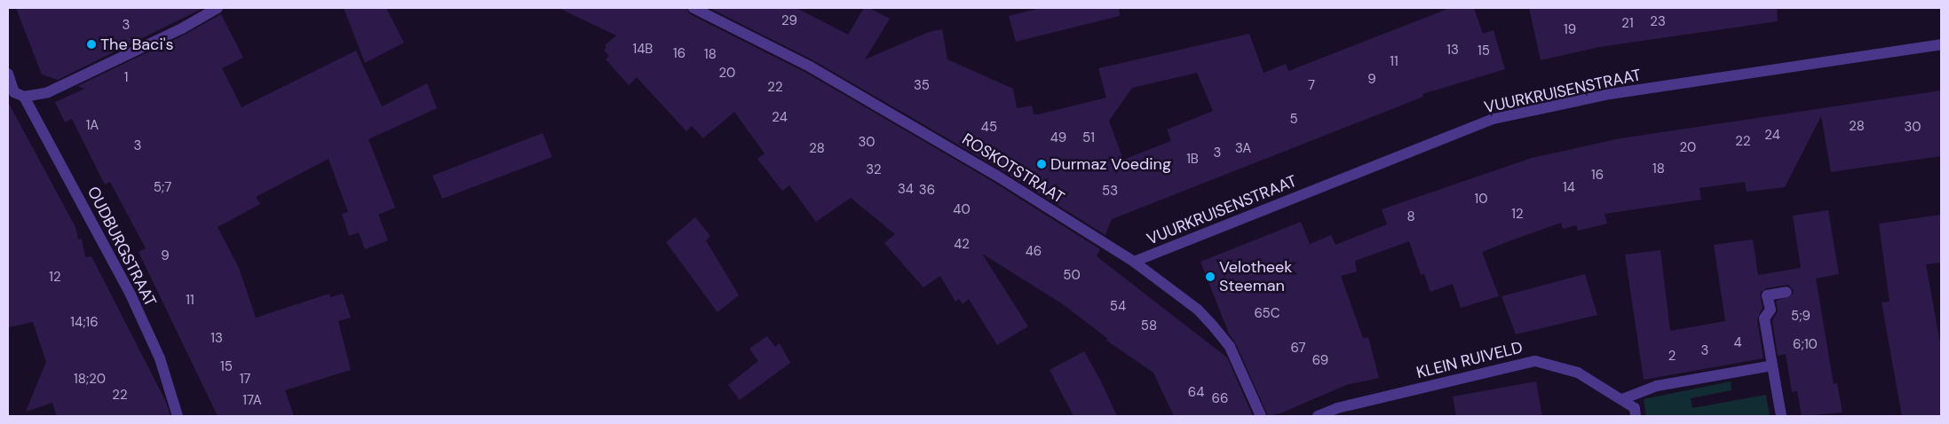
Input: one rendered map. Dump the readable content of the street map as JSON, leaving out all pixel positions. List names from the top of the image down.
{
  "streets": {
    "street": [
      "VUURKRUISENSTRAAT",
      "ROSKOTSTRAAT",
      "OUDBURGSTRAAT",
      "KLEIN RUIVELD"
    ]
  },
  "crossings": [
    ["VUURKRUISENSTRAAT", "ROSKOTSTRAAT"]
  ],
  "places": ["The Baci's", "Durmaz Voeding", "Velotheek Steeman"],
  "house_numbers": [
    "29",
    "23",
    "21",
    "3",
    "19",
    "14B",
    "13",
    "15",
    "16",
    "18",
    "11",
    "20",
    "1",
    "9",
    "35",
    "7",
    "22",
    "24",
    "5",
    "1A",
    "28",
    "45",
    "30",
    "24",
    "49",
    "51",
    "22",
    "30",
    "3",
    "20",
    "28",
    "3A",
    "3",
    "1B",
    "18",
    "32",
    "16",
    "5;7",
    "14",
    "34",
    "36",
    "53",
    "10",
    "40",
    "12",
    "8",
    "42",
    "46",
    "9",
    "50",
    "12",
    "11",
    "54",
    "65C",
    "5;9",
    "14;16",
    "58",
    "13",
    "4",
    "6;10",
    "67",
    "3",
    "2",
    "69",
    "15",
    "18;20",
    "17",
    "64",
    "22",
    "66",
    "17A"
  ]
}
